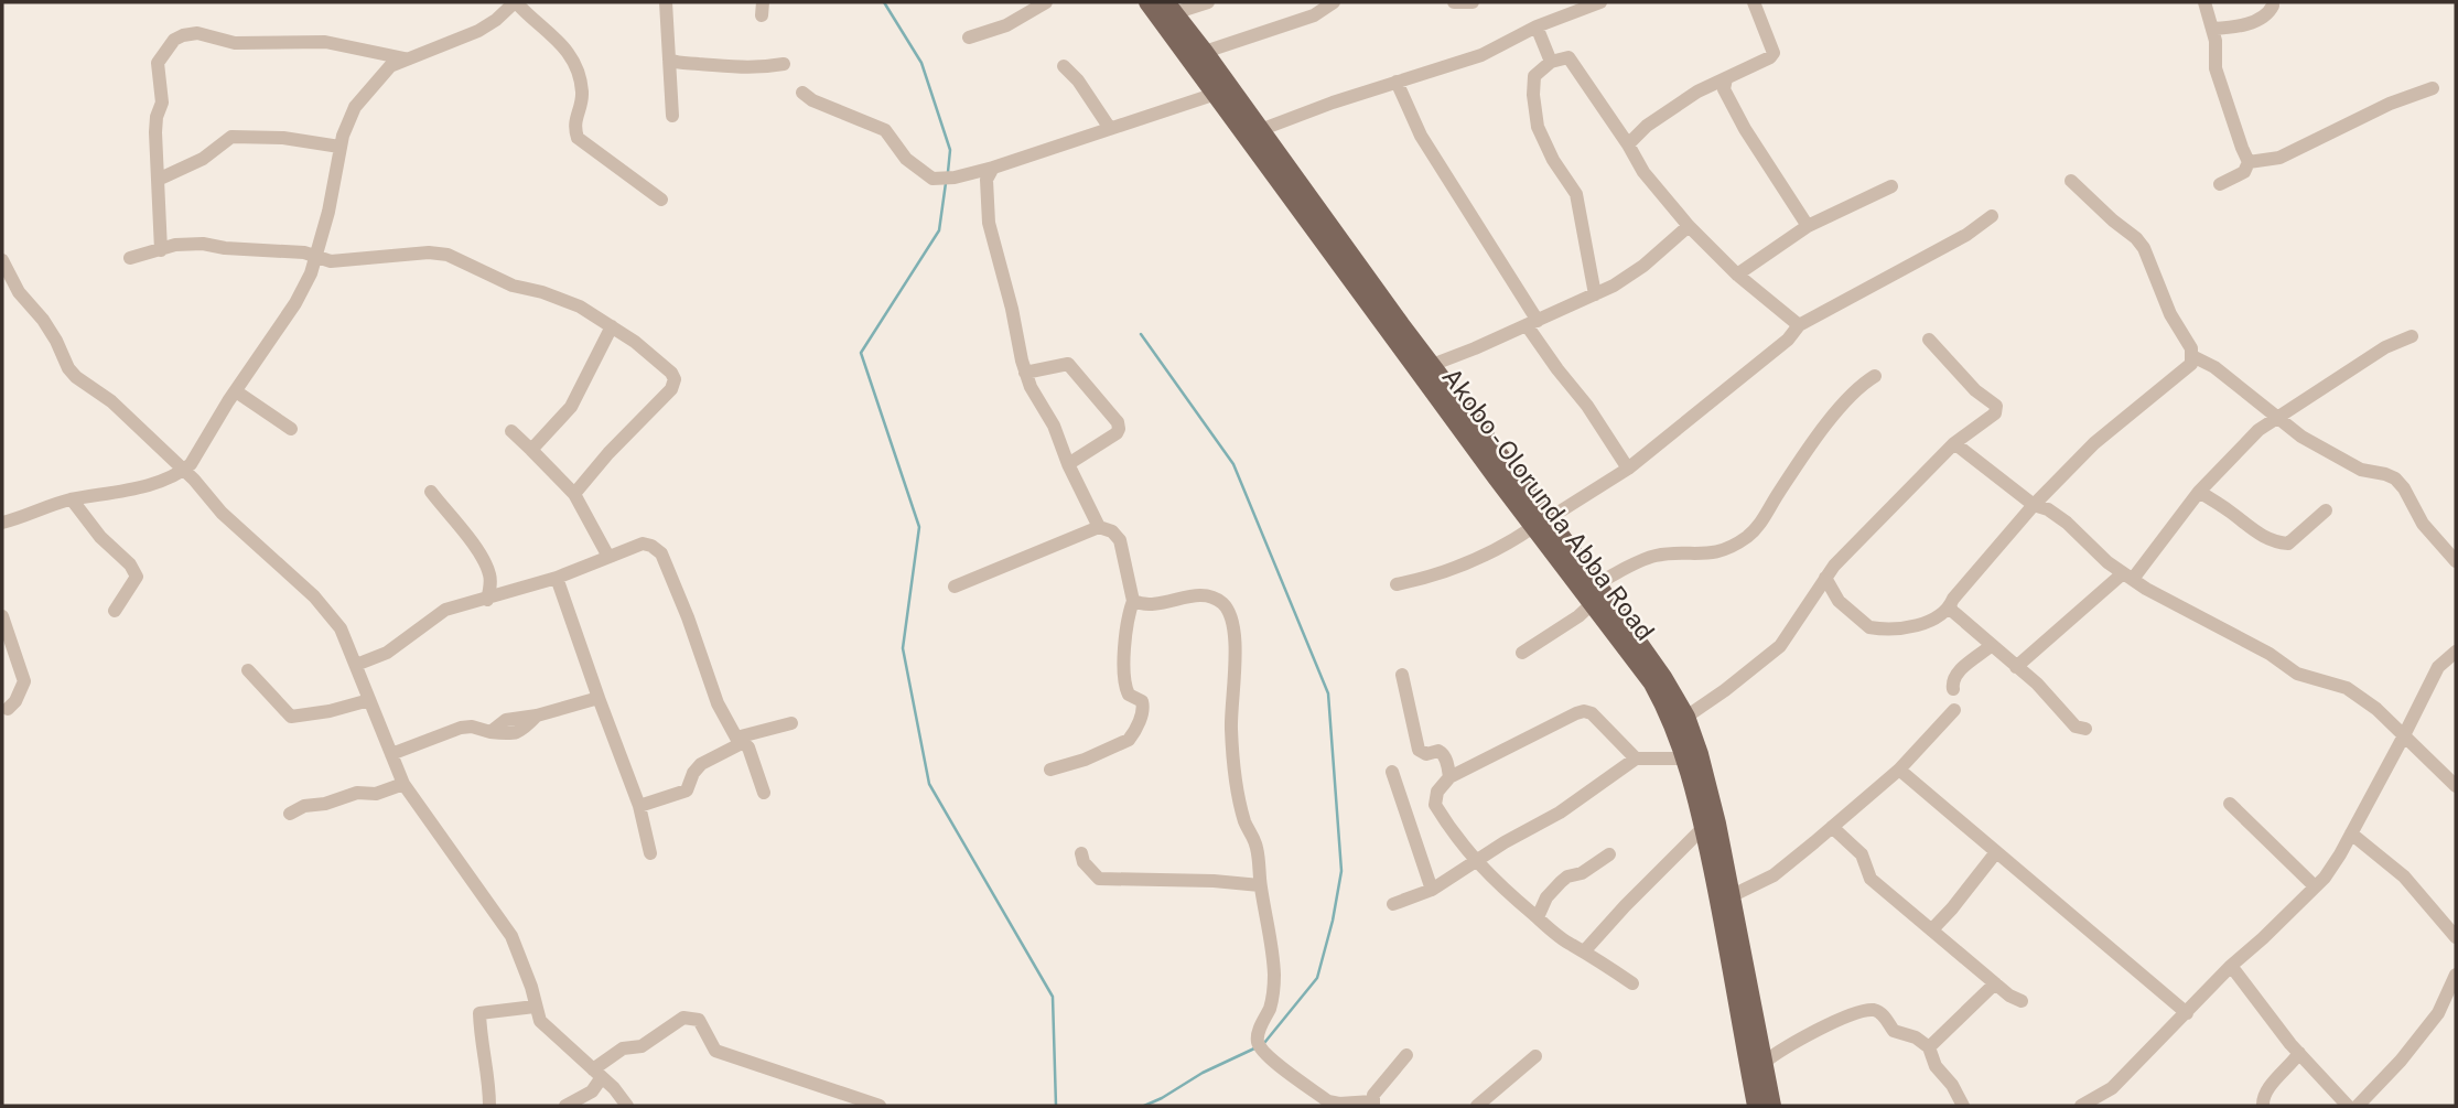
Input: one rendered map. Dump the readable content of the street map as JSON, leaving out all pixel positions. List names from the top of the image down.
{
  "streets": {
    "main road": ["Akobo - Olorunda Abba Road"]
  }
}
